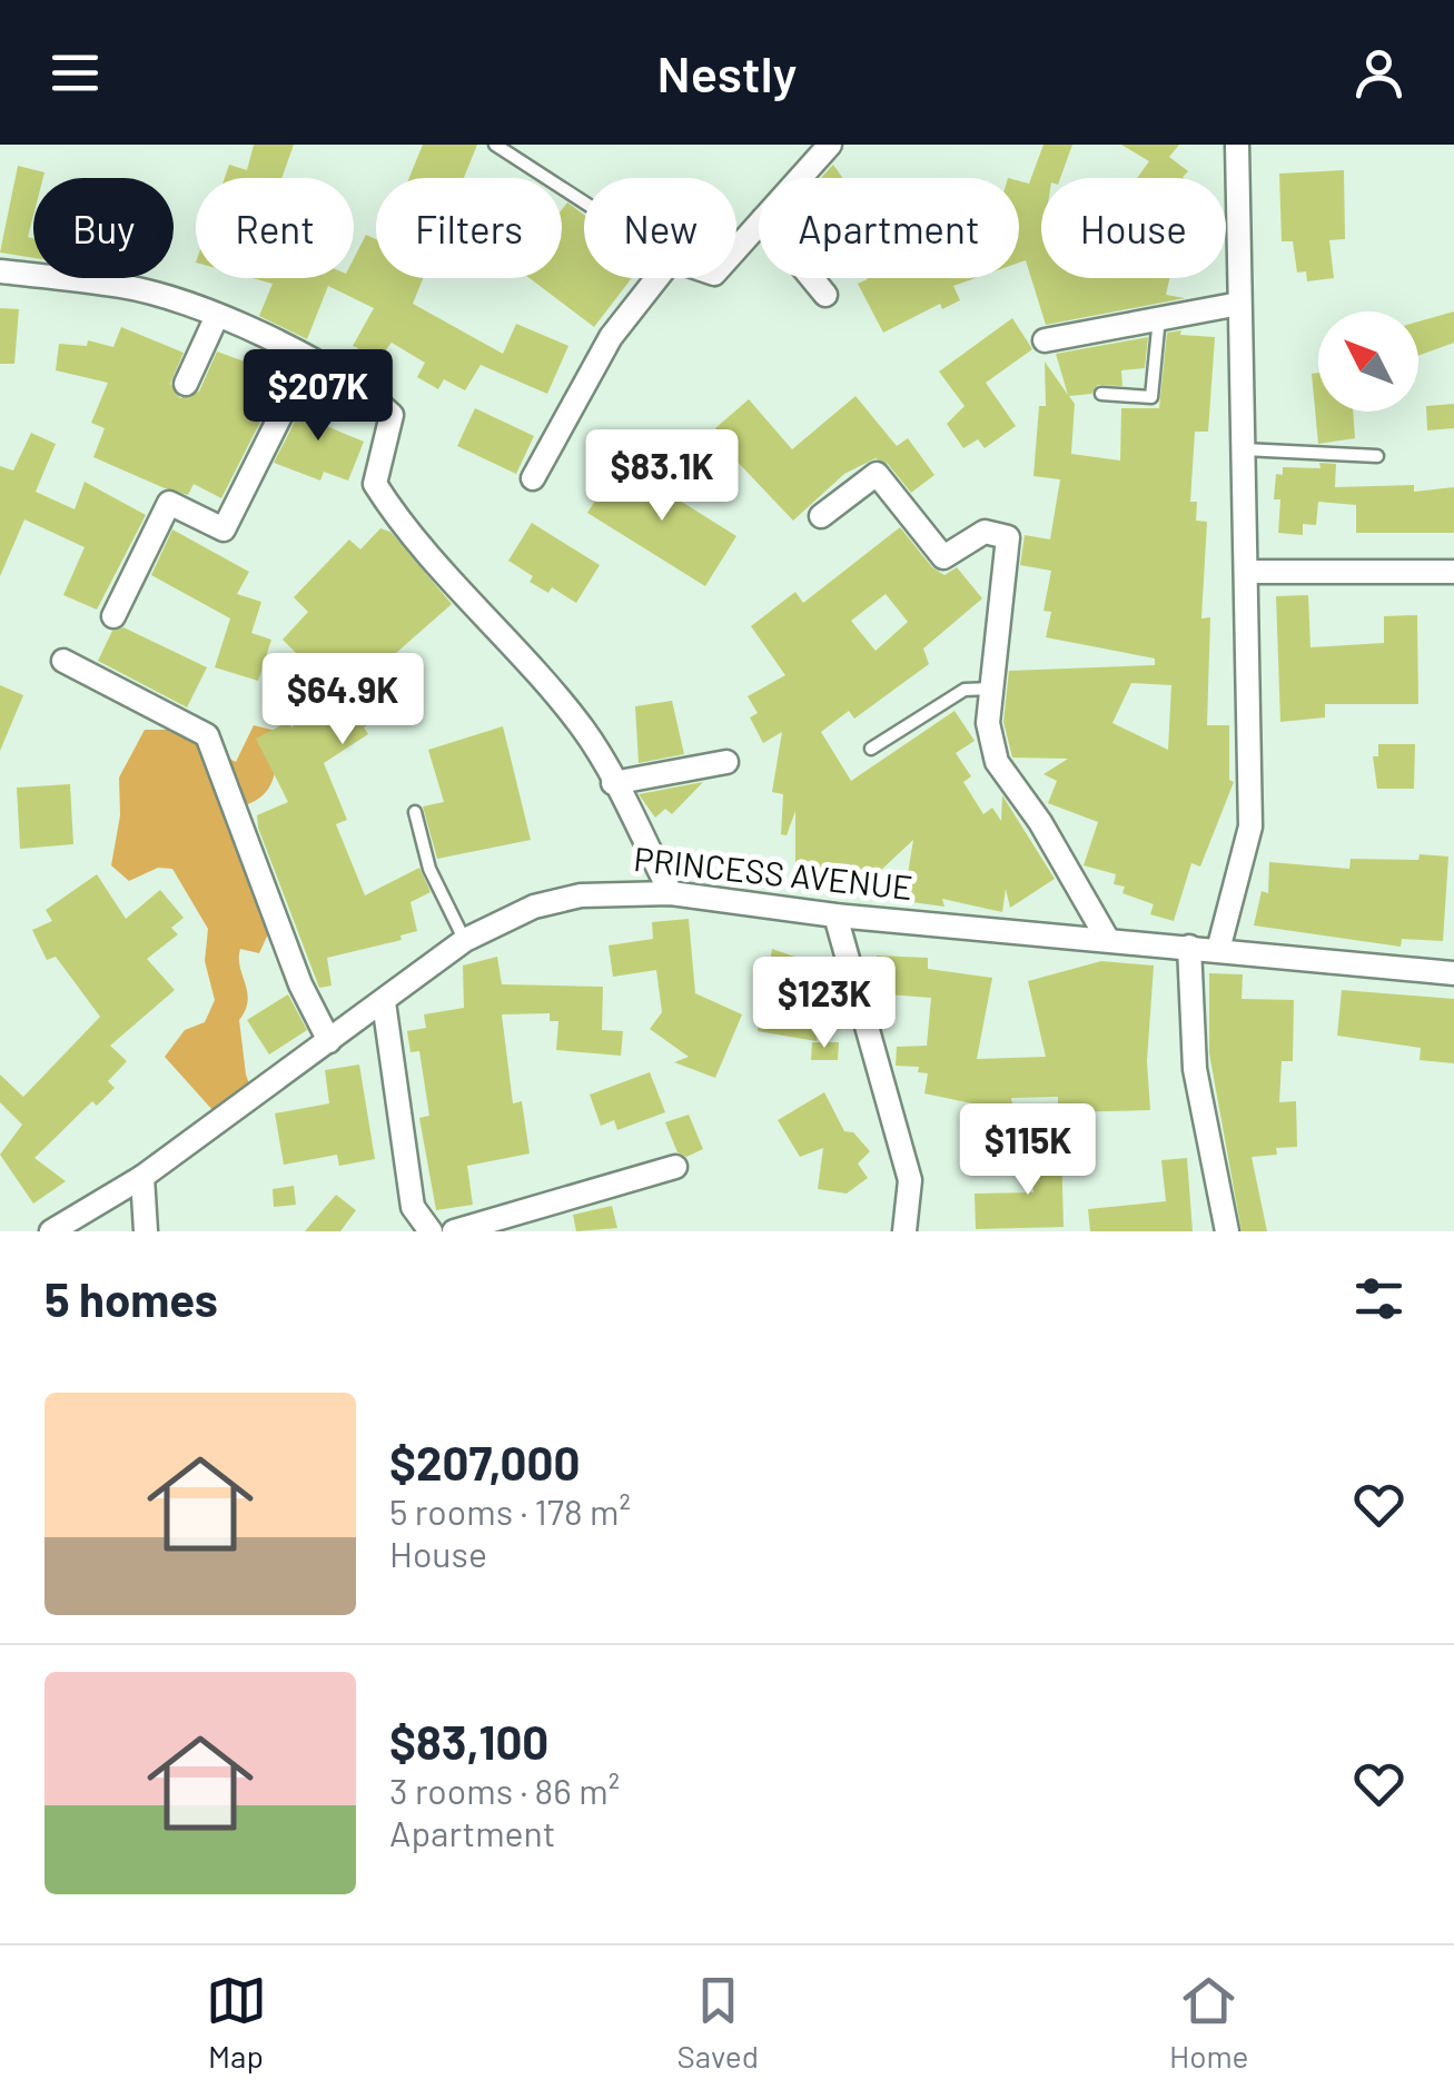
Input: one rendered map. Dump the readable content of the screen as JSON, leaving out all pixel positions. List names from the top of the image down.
{
  "streets": {
    "street": ["PRINCESS AVENUE"]
  },
  "north": "top left",
  "page": {
    "header": "Nestly",
    "chip": [
      "Buy",
      "Rent",
      "Filters",
      "New",
      "Apartment",
      "House"
    ],
    "price": [
      "$207K",
      "$83.1K",
      "$64.9K",
      "$123K",
      "$115K"
    ],
    "heading": "5 homes",
    "list": [
      {
        "name": "$207,000",
        "note": "5 rooms · 178 m² · House"
      },
      {
        "name": "$83,100",
        "note": "3 rooms · 86 m² · Apartment"
      }
    ],
    "tabs": ["Map", "Saved", "Home"]
  }
}
